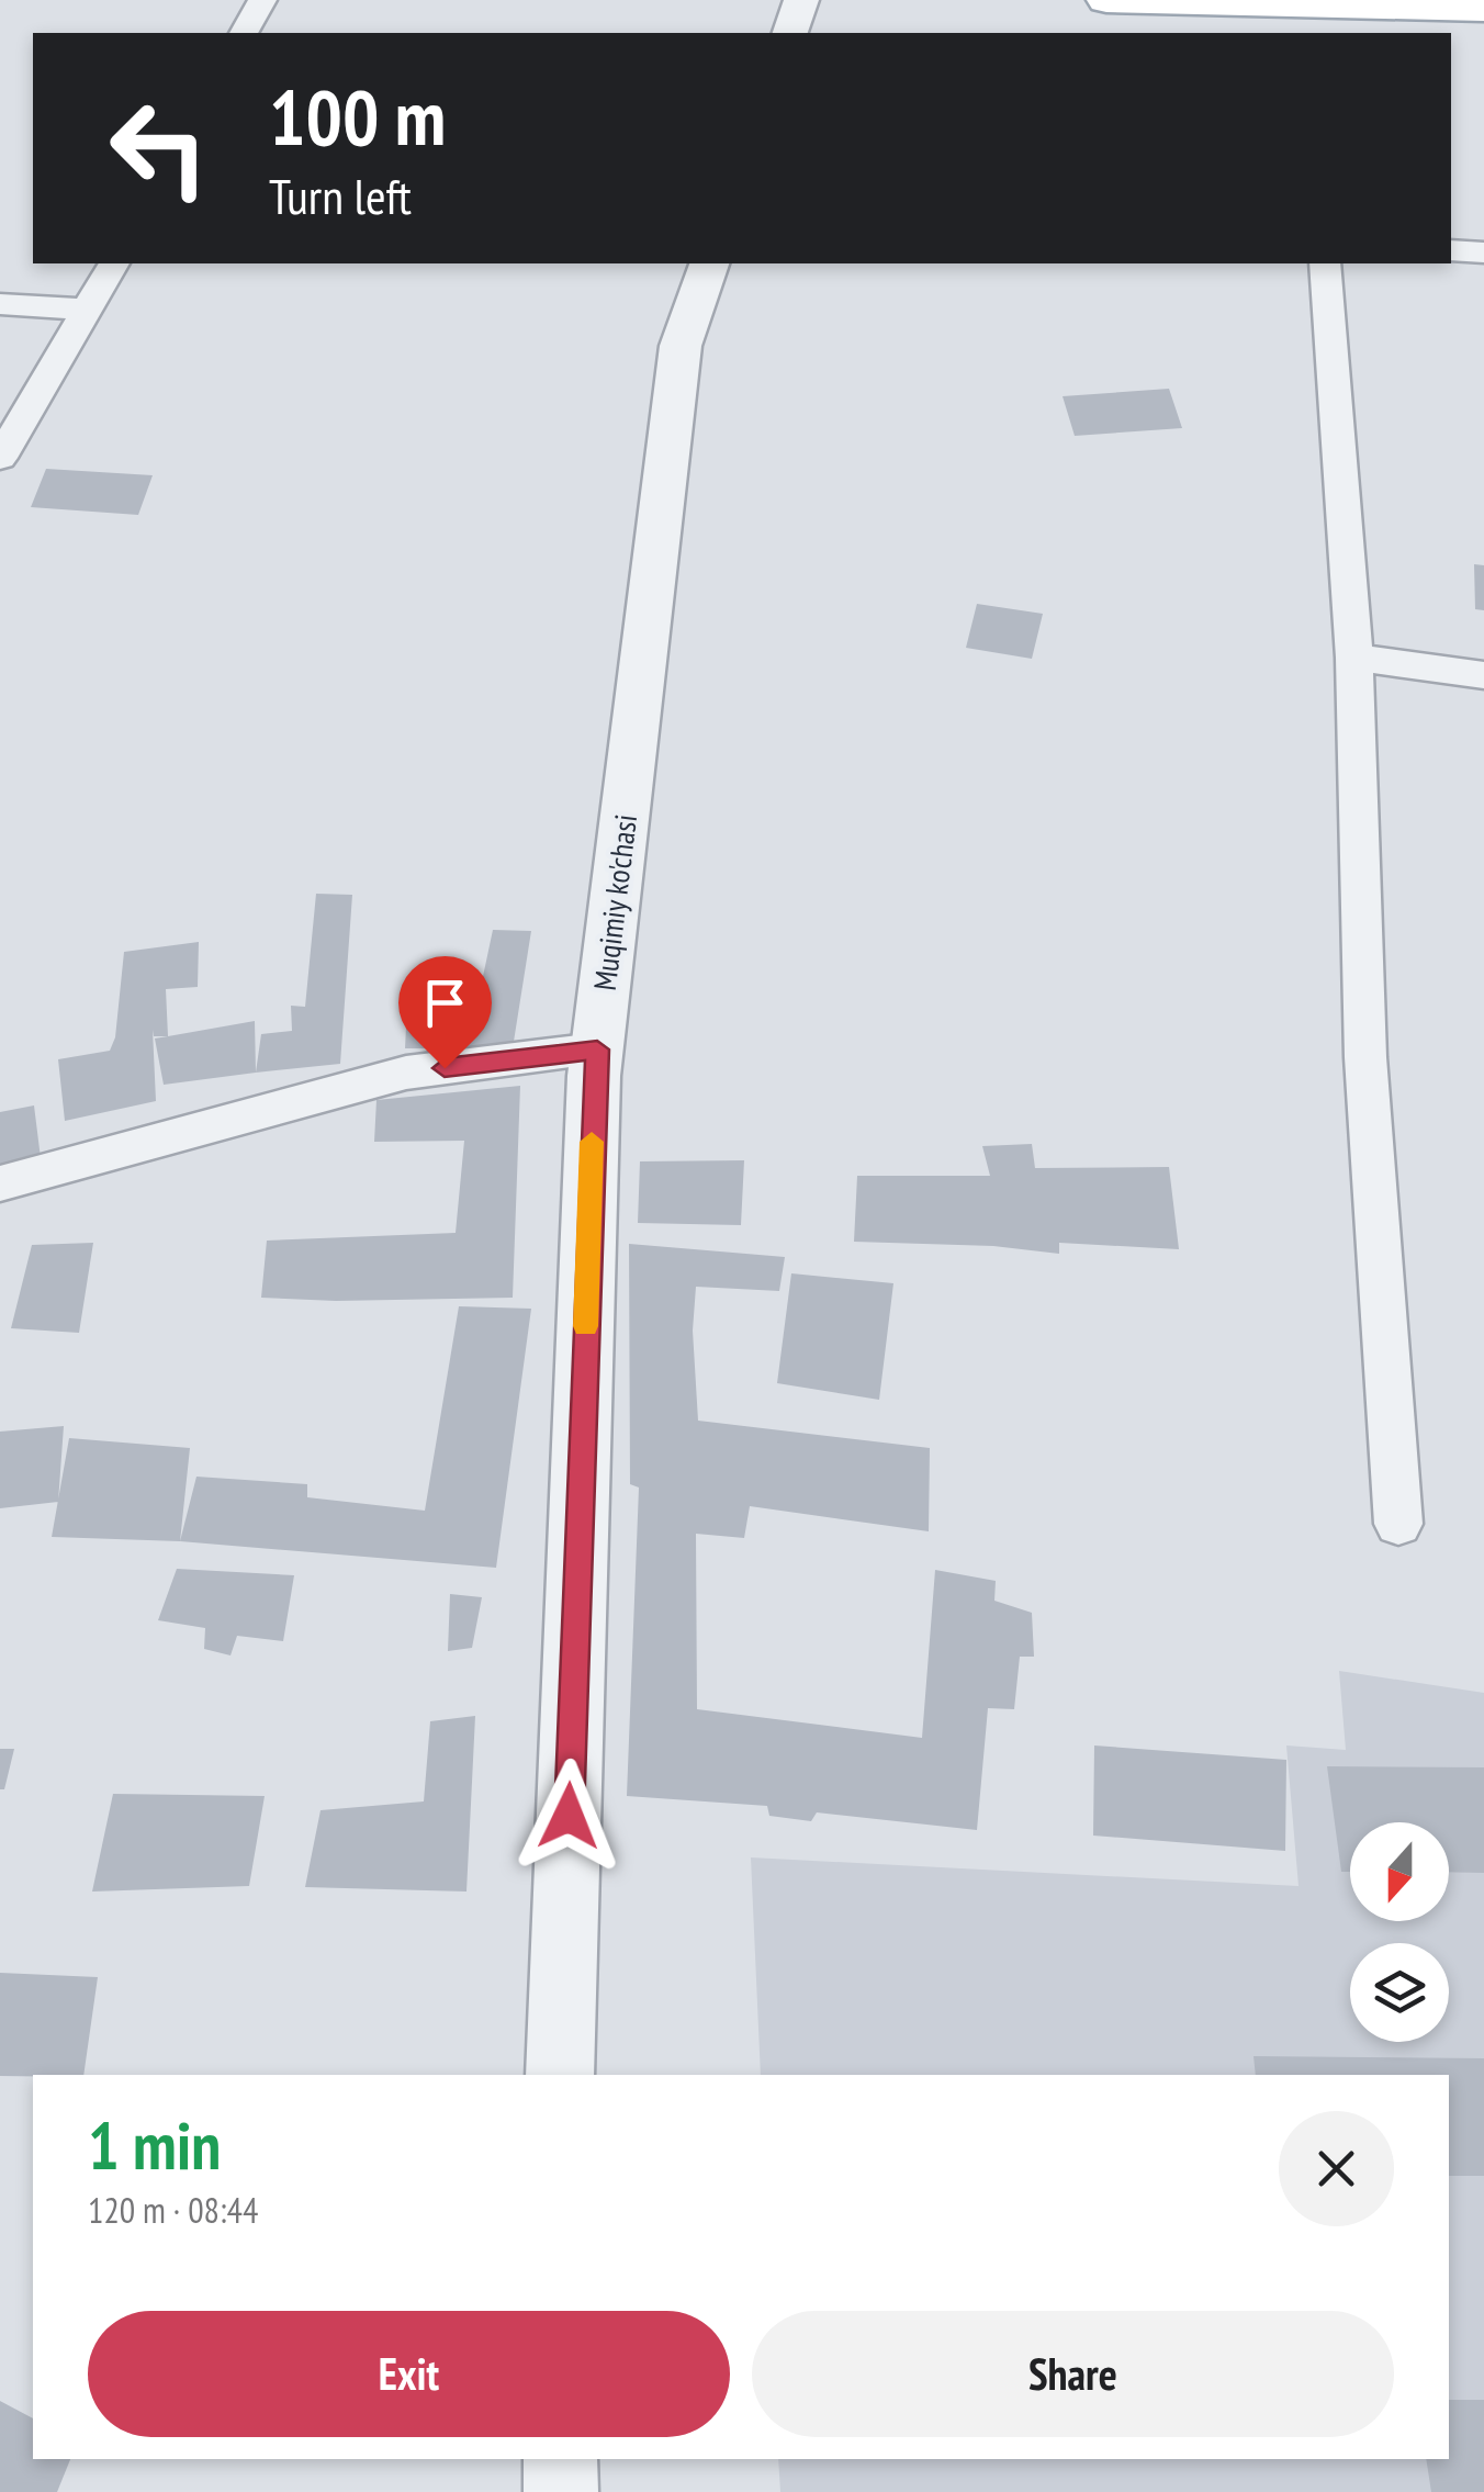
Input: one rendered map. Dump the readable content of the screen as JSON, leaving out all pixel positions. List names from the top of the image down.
{
  "streets": {
    "street": ["Muqimiy ko'chasi"]
  },
  "north": "bottom",
  "page": {
    "turn": ["100 m", "Turn left"],
    "heading": ["1 min", "120 m · 08:44"],
    "buttons": ["Exit", "Share"]
  }
}
